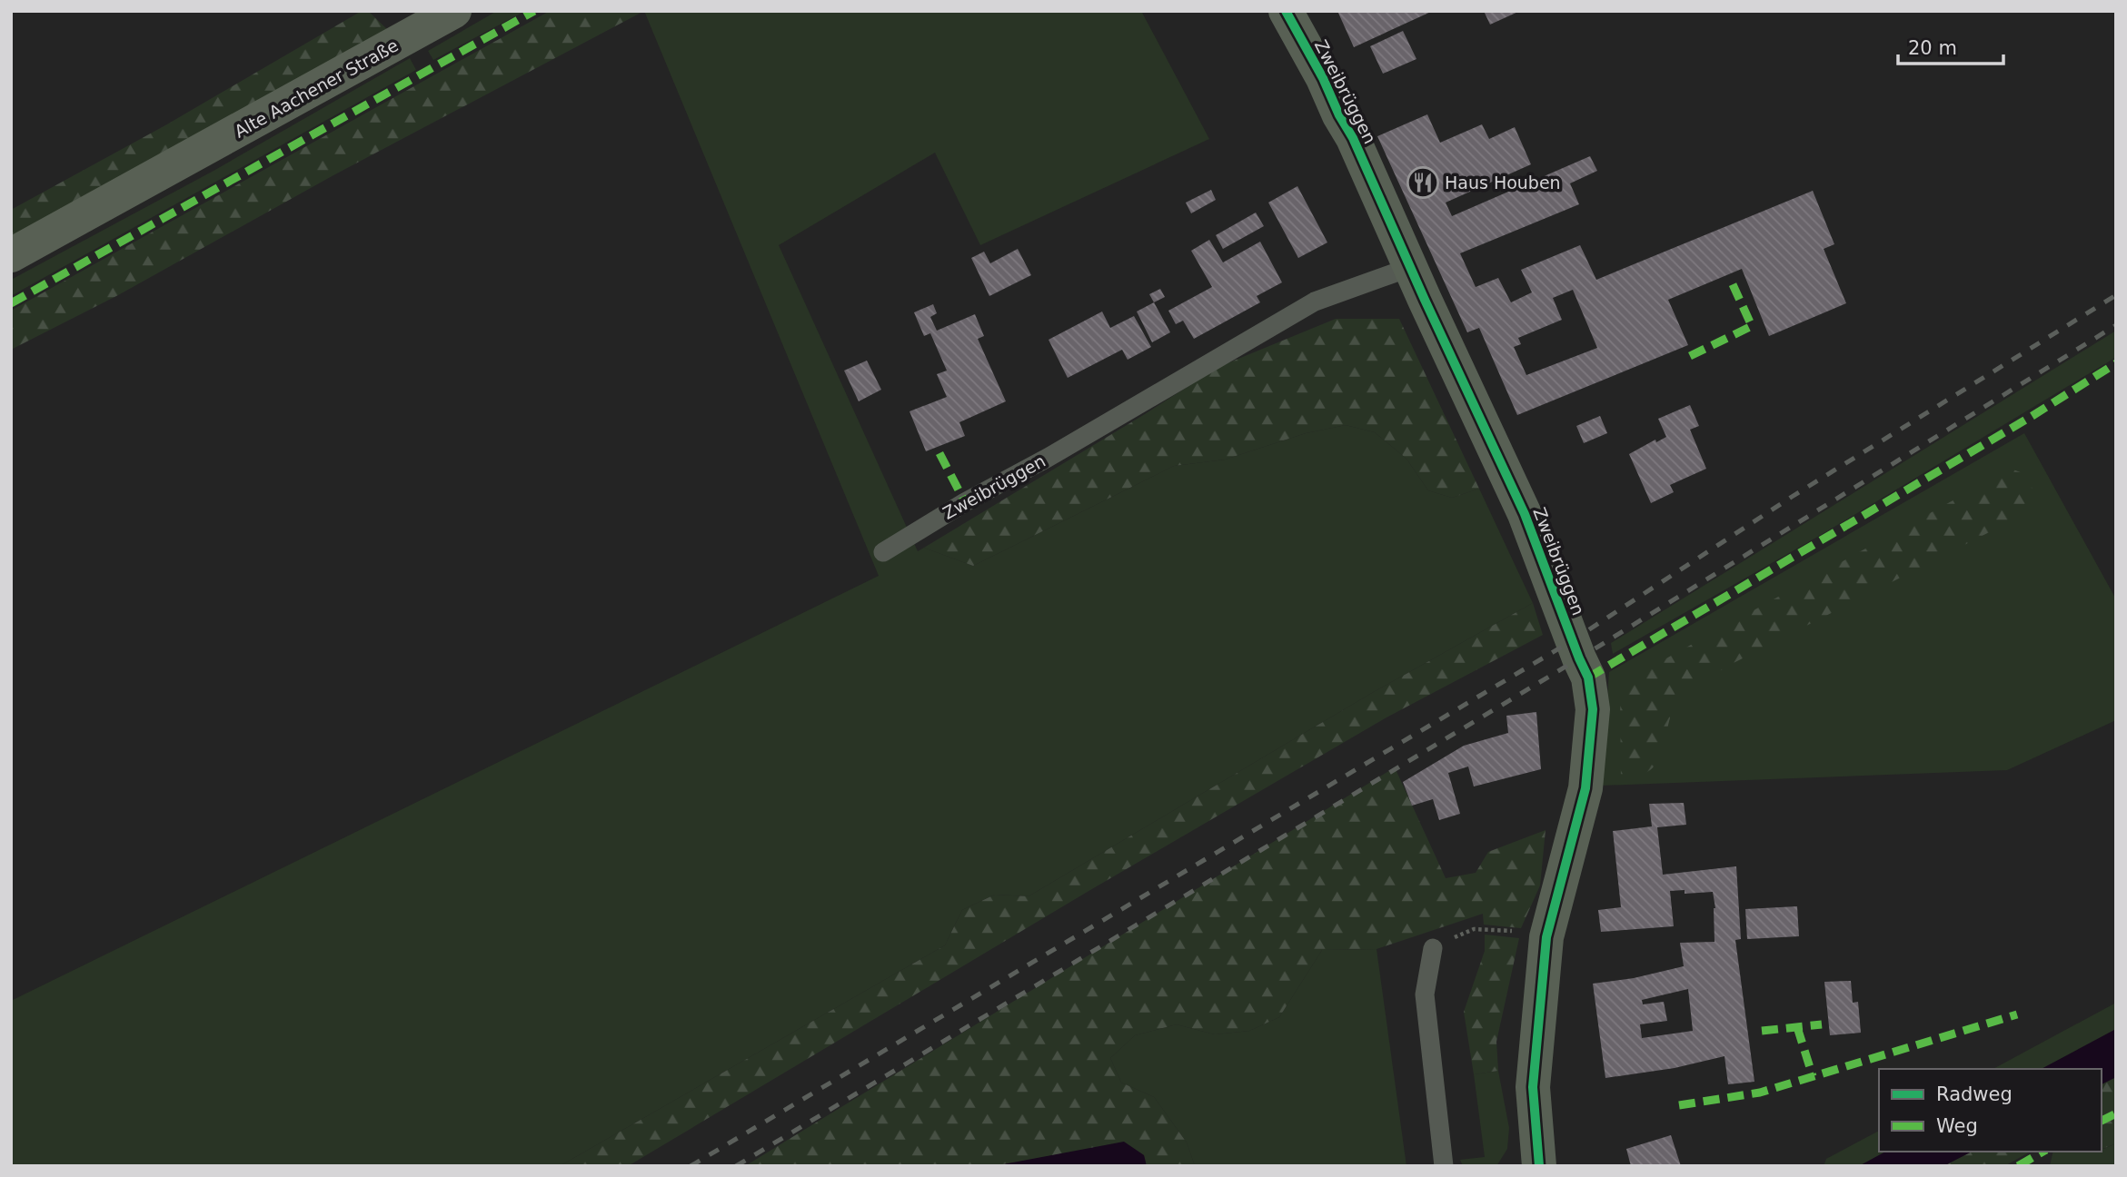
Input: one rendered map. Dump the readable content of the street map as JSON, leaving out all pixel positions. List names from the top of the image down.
{
  "streets": {
    "street": ["Alte Aachener Straße", "Zweibrüggen"]
  },
  "places": {
    "restaurant": ["Haus Houben"]
  },
  "legend": ["Radweg", "Weg"],
  "scale_bar": "20 m"
}
